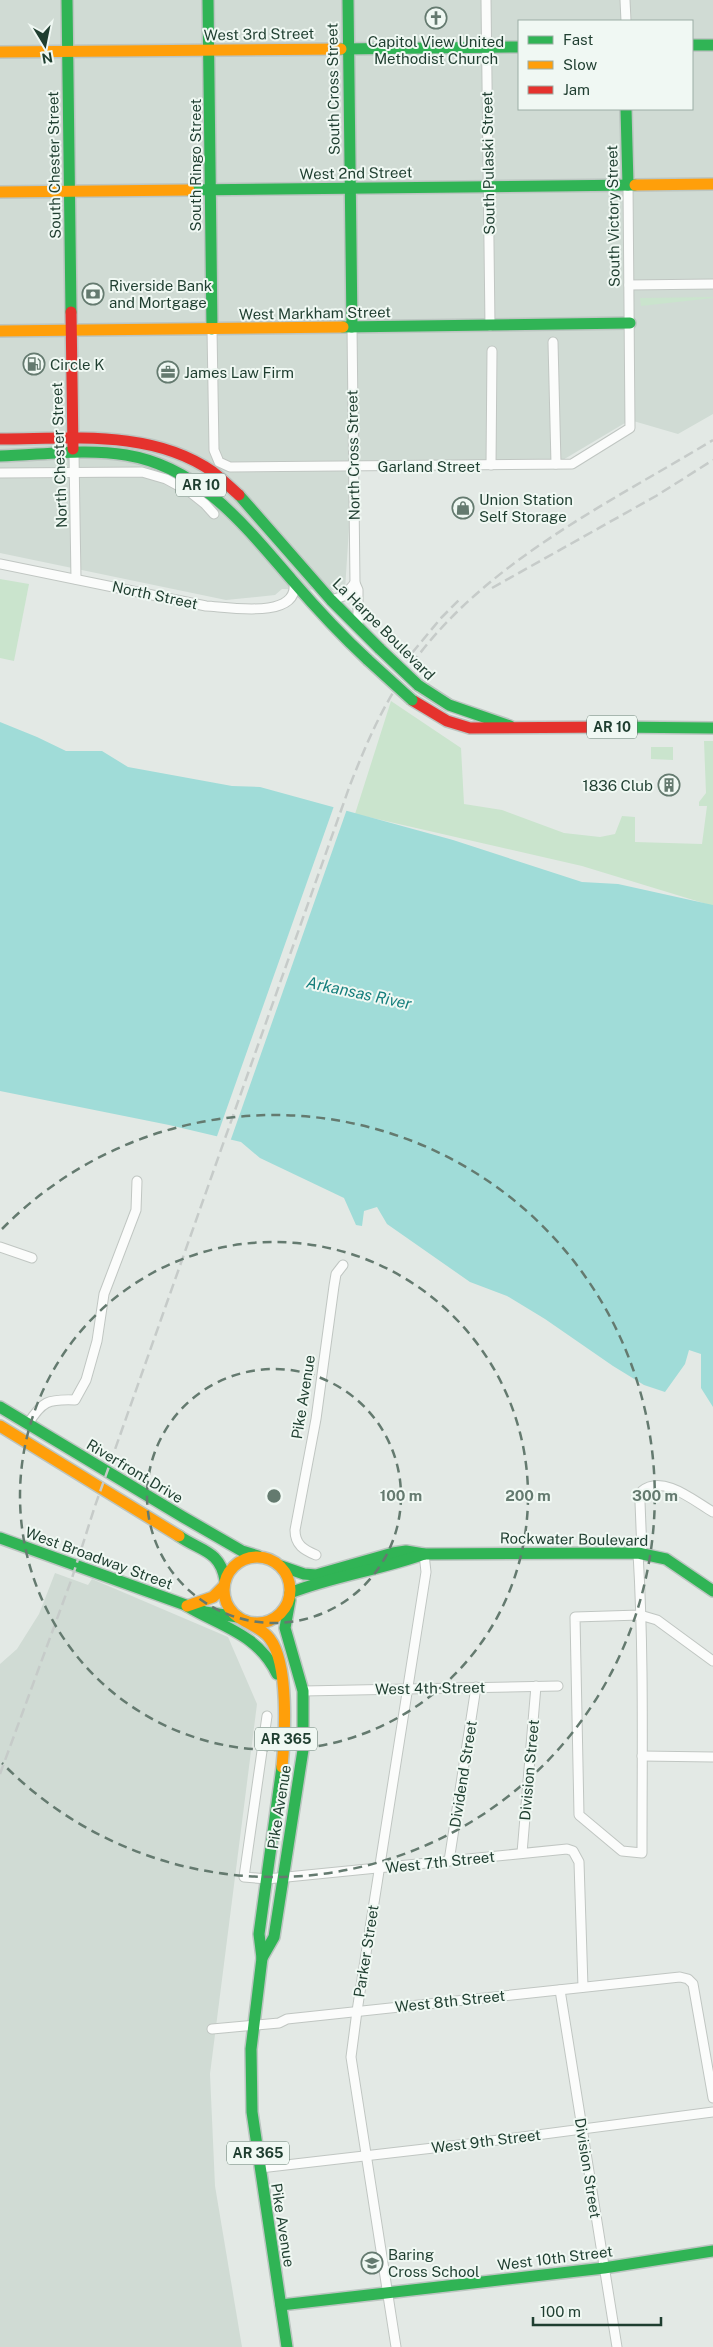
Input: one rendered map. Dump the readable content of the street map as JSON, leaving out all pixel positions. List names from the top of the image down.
{
  "streets": {
    "main road": [
      "West 3rd Street",
      "South Cross Street",
      "South Chester Street",
      "South Ringo Street",
      "West 2nd Street",
      "South Victory Street",
      "West Markham Street",
      "North Chester Street",
      "AR 10",
      "La Harpe Boulevard",
      "Pike Avenue",
      "Riverfront Drive",
      "Rockwater Boulevard",
      "West Broadway Street",
      "AR 365",
      "West 10th Street"
    ],
    "street": [
      "South Pulaski Street",
      "North Cross Street",
      "Garland Street",
      "North Street",
      "West 4th Street",
      "Division Street",
      "Dividend Street",
      "West 7th Street",
      "Parker Street",
      "West 8th Street",
      "West 9th Street"
    ]
  },
  "crossings": [
    ["West 3rd Street", "South Cross Street"],
    ["West 3rd Street", "South Pulaski Street"],
    ["West 3rd Street", "South Chester Street"],
    ["West 3rd Street", "South Ringo Street"],
    ["South Cross Street", "West 2nd Street"],
    ["South Cross Street", "West Markham Street"],
    ["South Cross Street", "North Cross Street"],
    ["South Pulaski Street", "West 2nd Street"],
    ["South Pulaski Street", "West Markham Street"],
    ["South Chester Street", "West 2nd Street"],
    ["South Chester Street", "West Markham Street"],
    ["South Chester Street", "North Chester Street"],
    ["South Ringo Street", "West 2nd Street"],
    ["South Ringo Street", "West Markham Street"],
    ["South Ringo Street", "Garland Street"],
    ["West 2nd Street", "South Victory Street"],
    ["South Victory Street", "West Markham Street"],
    ["South Victory Street", "Garland Street"],
    ["West Markham Street", "North Chester Street"],
    ["West Markham Street", "North Cross Street"],
    ["West Markham Street", "Garland Street"],
    ["North Chester Street", "North Street"],
    ["North Chester Street", "La Harpe Boulevard"],
    ["North Cross Street", "Garland Street"],
    ["North Cross Street", "La Harpe Boulevard"],
    ["AR 10", "La Harpe Boulevard"],
    ["North Street", "La Harpe Boulevard"],
    ["Pike Avenue", "Riverfront Drive"],
    ["Pike Avenue", "Rockwater Boulevard"],
    ["Pike Avenue", "West Broadway Street"],
    ["Pike Avenue", "West 4th Street"],
    ["Pike Avenue", "AR 365"],
    ["Pike Avenue", "West 7th Street"],
    ["Pike Avenue", "West 8th Street"],
    ["Pike Avenue", "West 9th Street"],
    ["Pike Avenue", "West 10th Street"],
    ["Riverfront Drive", "Rockwater Boulevard"],
    ["Riverfront Drive", "West Broadway Street"],
    ["Riverfront Drive", "AR 365"],
    ["Rockwater Boulevard", "West Broadway Street"],
    ["Rockwater Boulevard", "AR 365"],
    ["Rockwater Boulevard", "Parker Street"],
    ["West Broadway Street", "AR 365"],
    ["West 4th Street", "Division Street"],
    ["West 4th Street", "Dividend Street"],
    ["West 4th Street", "Parker Street"],
    ["Division Street", "West 7th Street"],
    ["Division Street", "West 8th Street"],
    ["Division Street", "West 9th Street"],
    ["Division Street", "West 10th Street"],
    ["Dividend Street", "West 7th Street"],
    ["West 7th Street", "Parker Street"],
    ["West 7th Street", "West 8th Street"],
    ["Parker Street", "West 8th Street"],
    ["Parker Street", "West 9th Street"],
    ["Parker Street", "West 10th Street"]
  ],
  "water": ["Arkansas River"],
  "places": {
    "church": ["Capitol View United Methodist Church"],
    "bank": ["Riverside Bank and Mortgage"],
    "fuel station": ["Circle K"],
    "office": ["James Law Firm"],
    "shop": ["Union Station Self Storage"],
    "building": ["1836 Club"],
    "school or university": ["Baring Cross School"]
  },
  "legend": ["Fast", "Slow", "Jam"],
  "scale_bar": "100 m",
  "north": "bottom",
  "rings": ["100 m", "200 m", "300 m"]
}
